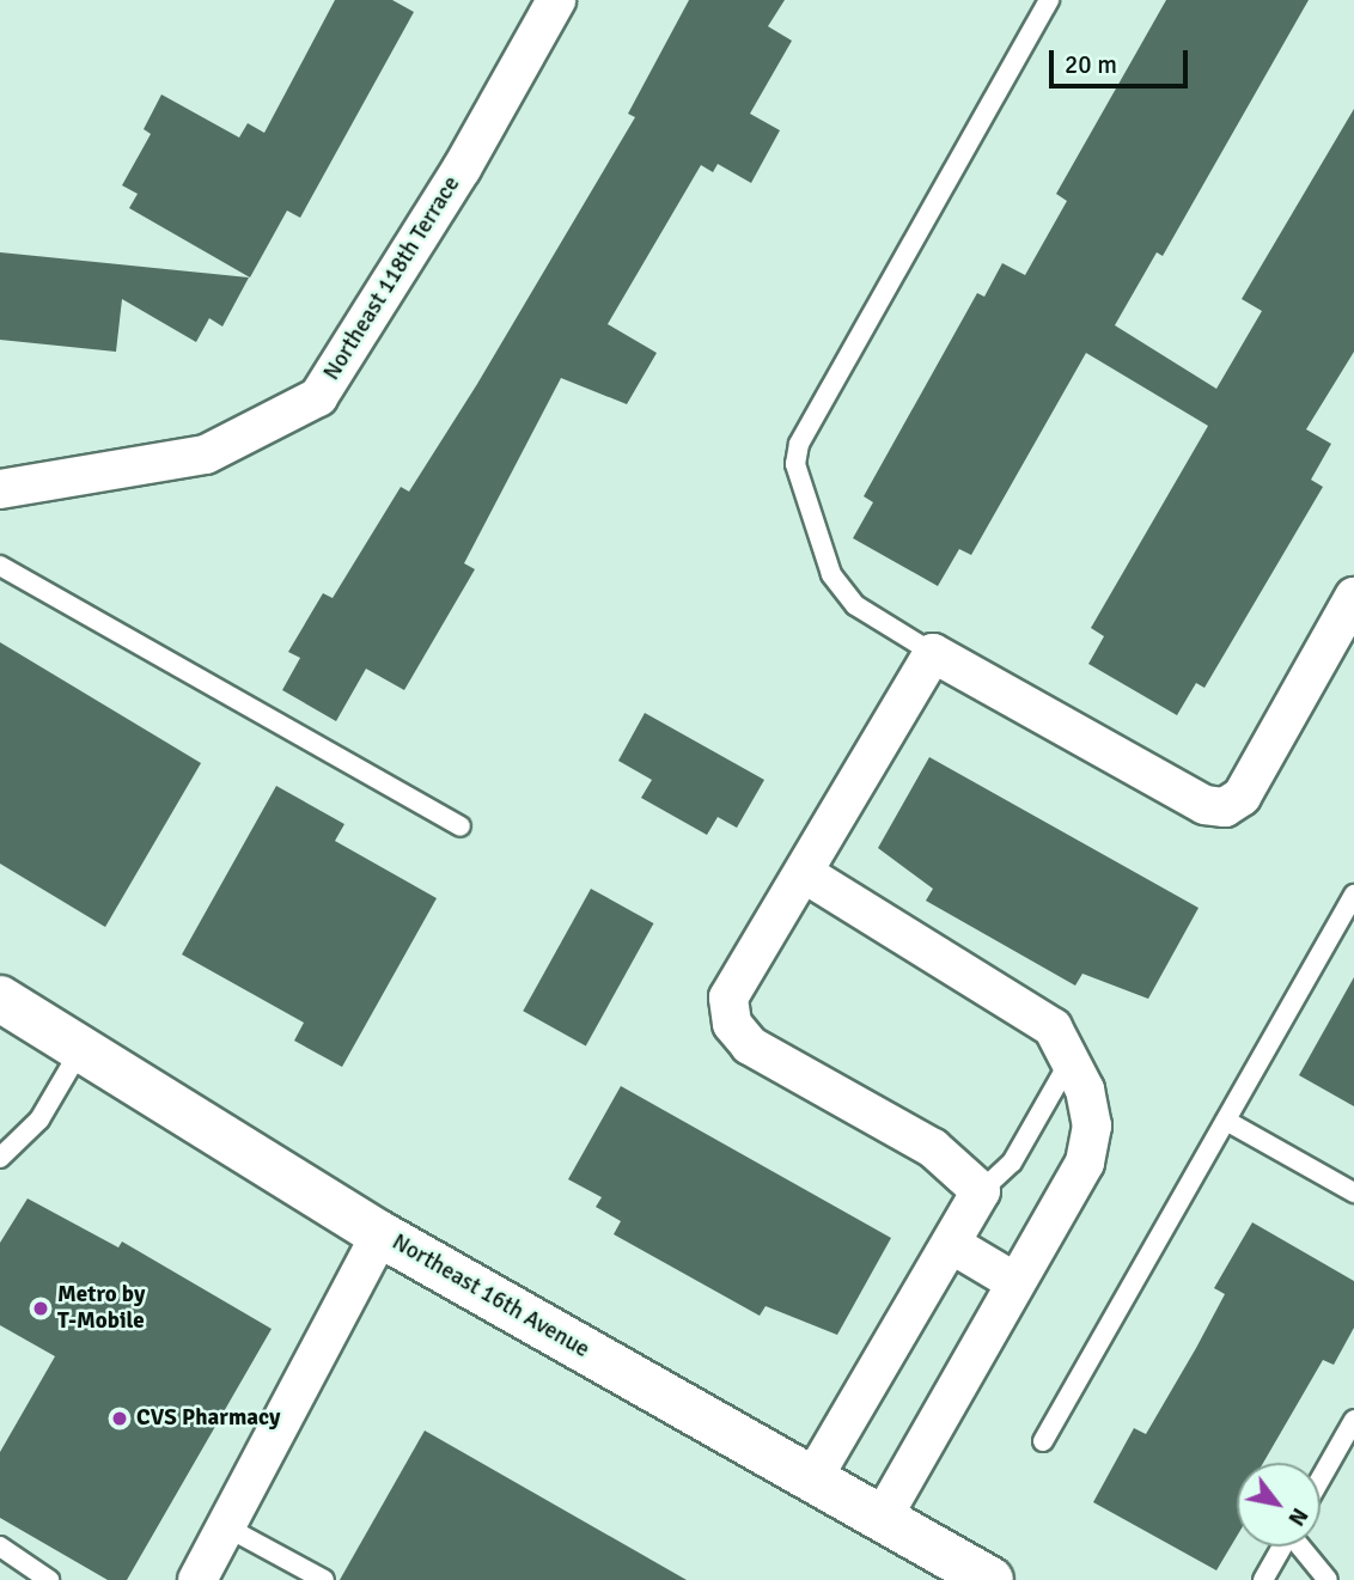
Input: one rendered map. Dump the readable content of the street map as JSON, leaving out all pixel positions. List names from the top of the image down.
{
  "streets": {
    "street": ["Northeast 118th Terrace", "Northeast 16th Avenue"]
  },
  "places": ["Metro by T-Mobile", "CVS Pharmacy"],
  "scale_bar": "20 m",
  "north": "bottom right"
}
